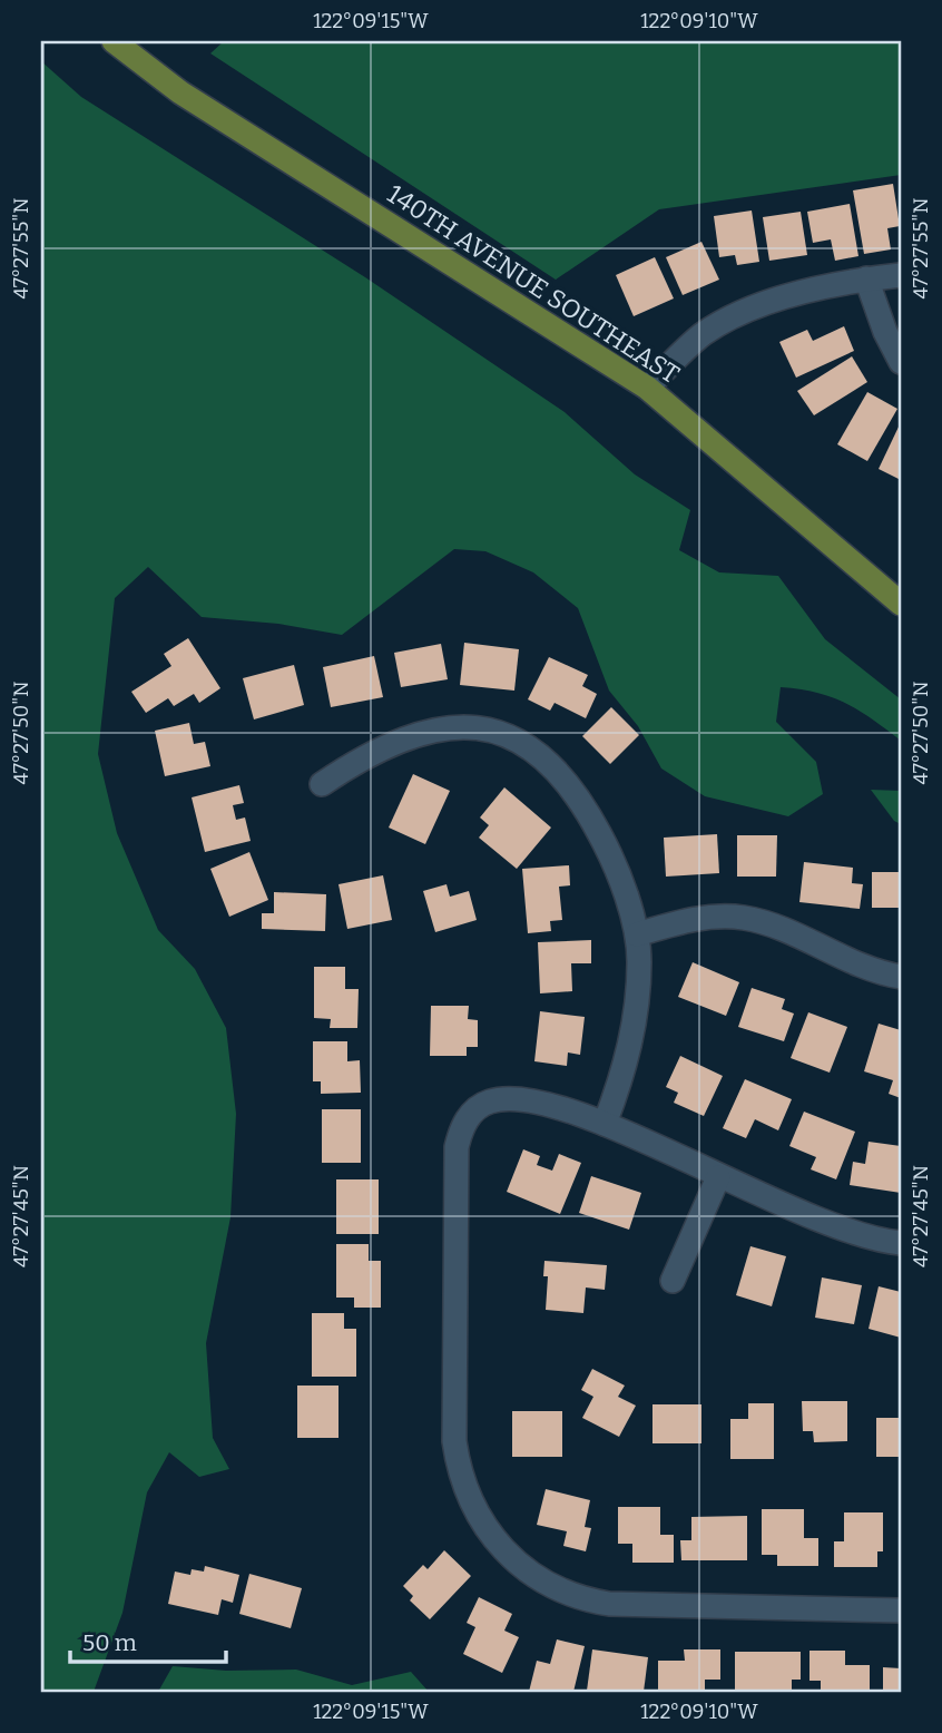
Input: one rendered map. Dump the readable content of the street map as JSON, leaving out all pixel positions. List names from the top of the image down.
{
  "streets": {
    "main road": ["140TH AVENUE SOUTHEAST"]
  },
  "scale_bar": "50 m",
  "coordinates": [
    "122°09'15\"W",
    "122°09'10\"W",
    "47°27'55\"N",
    "47°27'50\"N",
    "47°27'45\"N"
  ]
}
